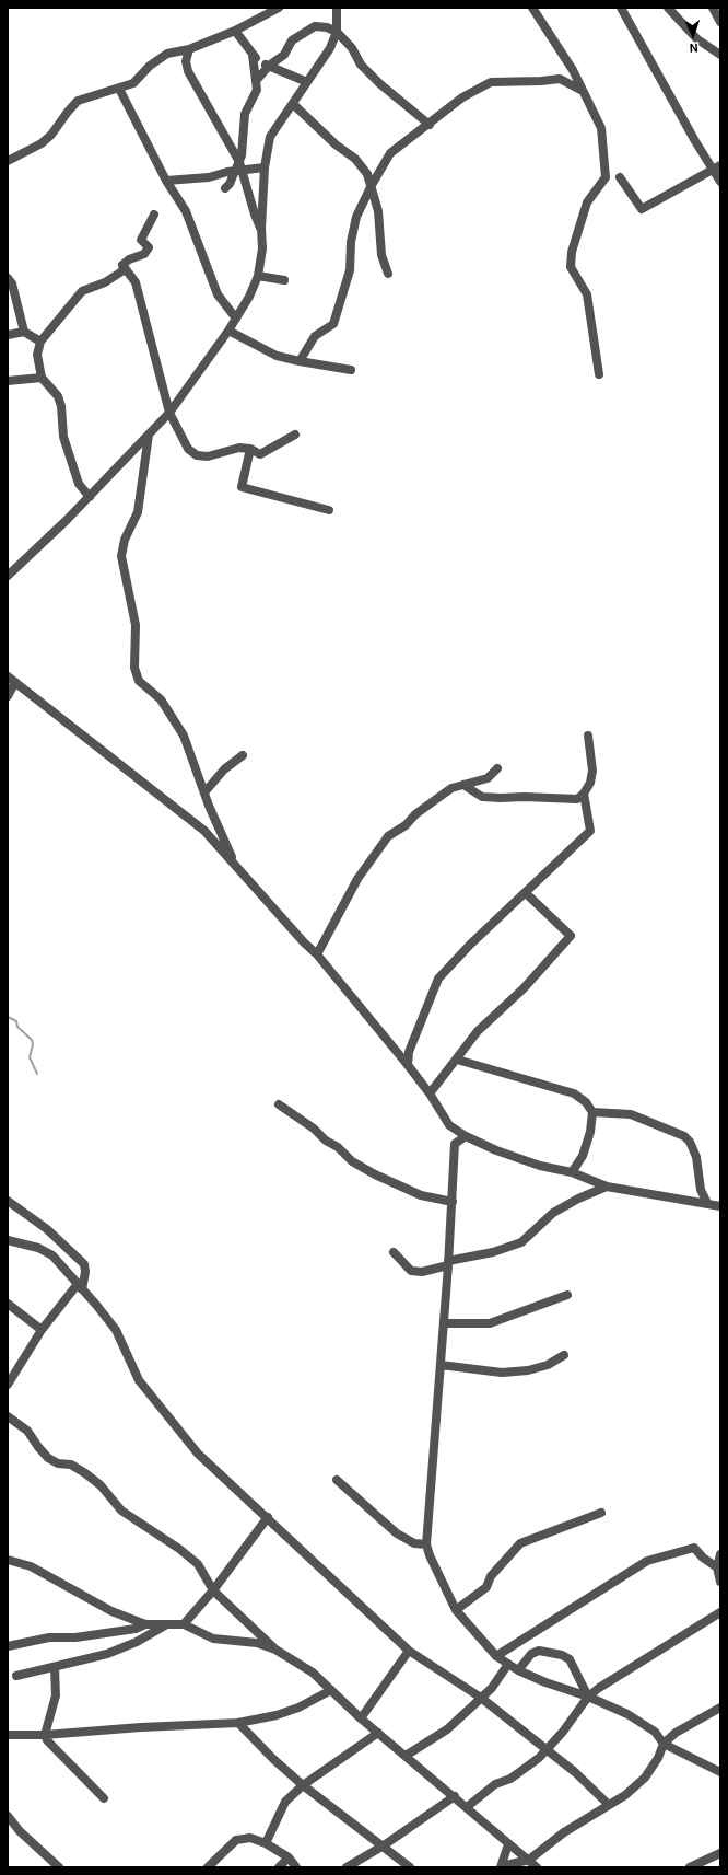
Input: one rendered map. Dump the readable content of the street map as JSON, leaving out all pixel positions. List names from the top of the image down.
{
  "north": "bottom"
}
